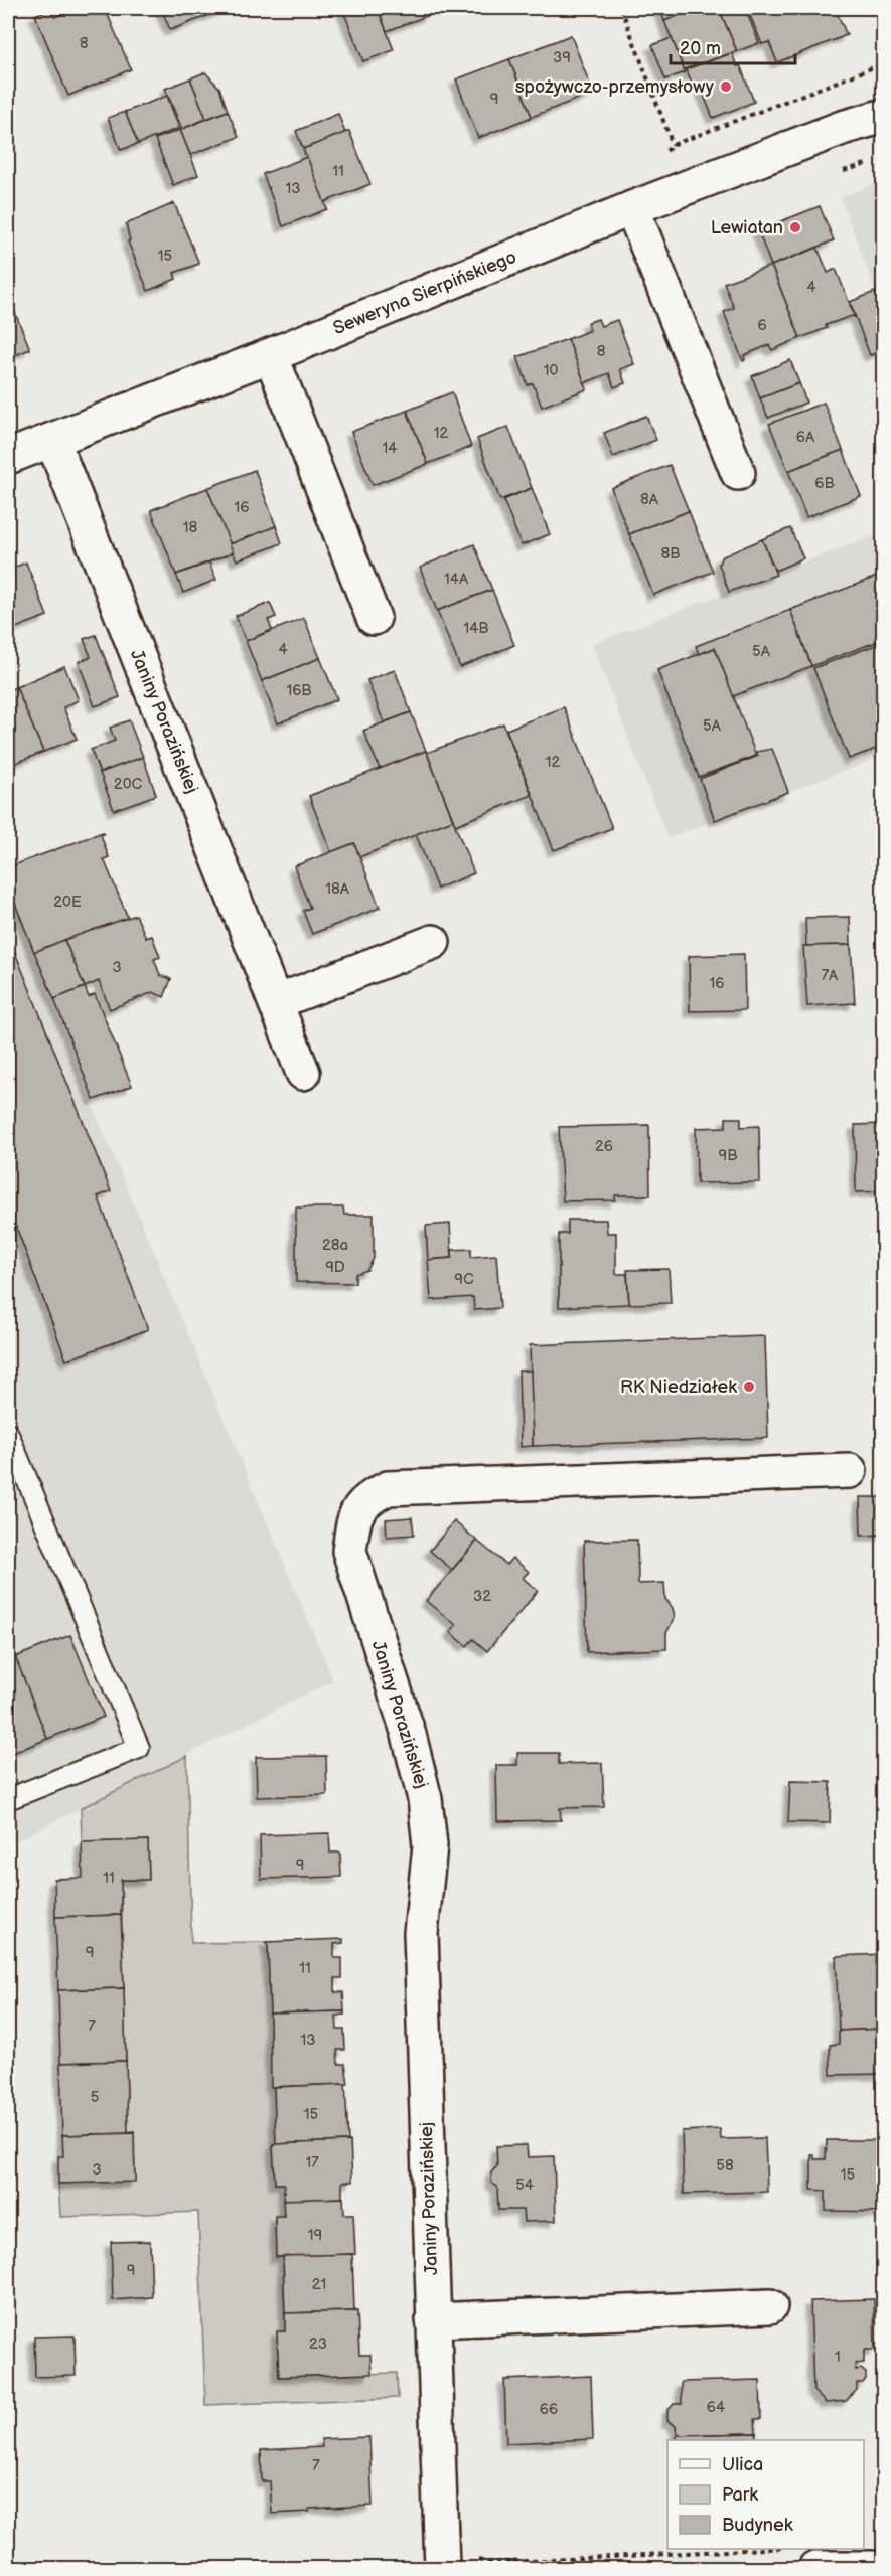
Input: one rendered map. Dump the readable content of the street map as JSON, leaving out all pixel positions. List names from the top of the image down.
{
  "streets": {
    "street": ["Seweryna Sierpińskiego", "Janiny Porazińskiej"]
  },
  "crossings": [
    ["Seweryna Sierpińskiego", "Janiny Porazińskiej"]
  ],
  "places": ["spożywczo-przemysłowy", "Lewiatan", "RK Niedziałek"],
  "house_numbers": [
    "8",
    "39",
    "9",
    "11",
    "13",
    "15",
    "4",
    "6",
    "8",
    "10",
    "12",
    "6A",
    "14",
    "6B",
    "8A",
    "16",
    "18",
    "8B",
    "14A",
    "14B",
    "4",
    "5A",
    "16B",
    "5A",
    "12",
    "20C",
    "18A",
    "20E",
    "3",
    "7A",
    "16",
    "26",
    "9B",
    "28a",
    "9D",
    "9C",
    "32",
    "9",
    "11",
    "9",
    "11",
    "7",
    "13",
    "5",
    "15",
    "17",
    "58",
    "3",
    "15",
    "54",
    "19",
    "9",
    "21",
    "23",
    "1",
    "64",
    "66",
    "7"
  ],
  "legend": ["Ulica", "Park", "Budynek"],
  "scale_bar": "20 m"
}
